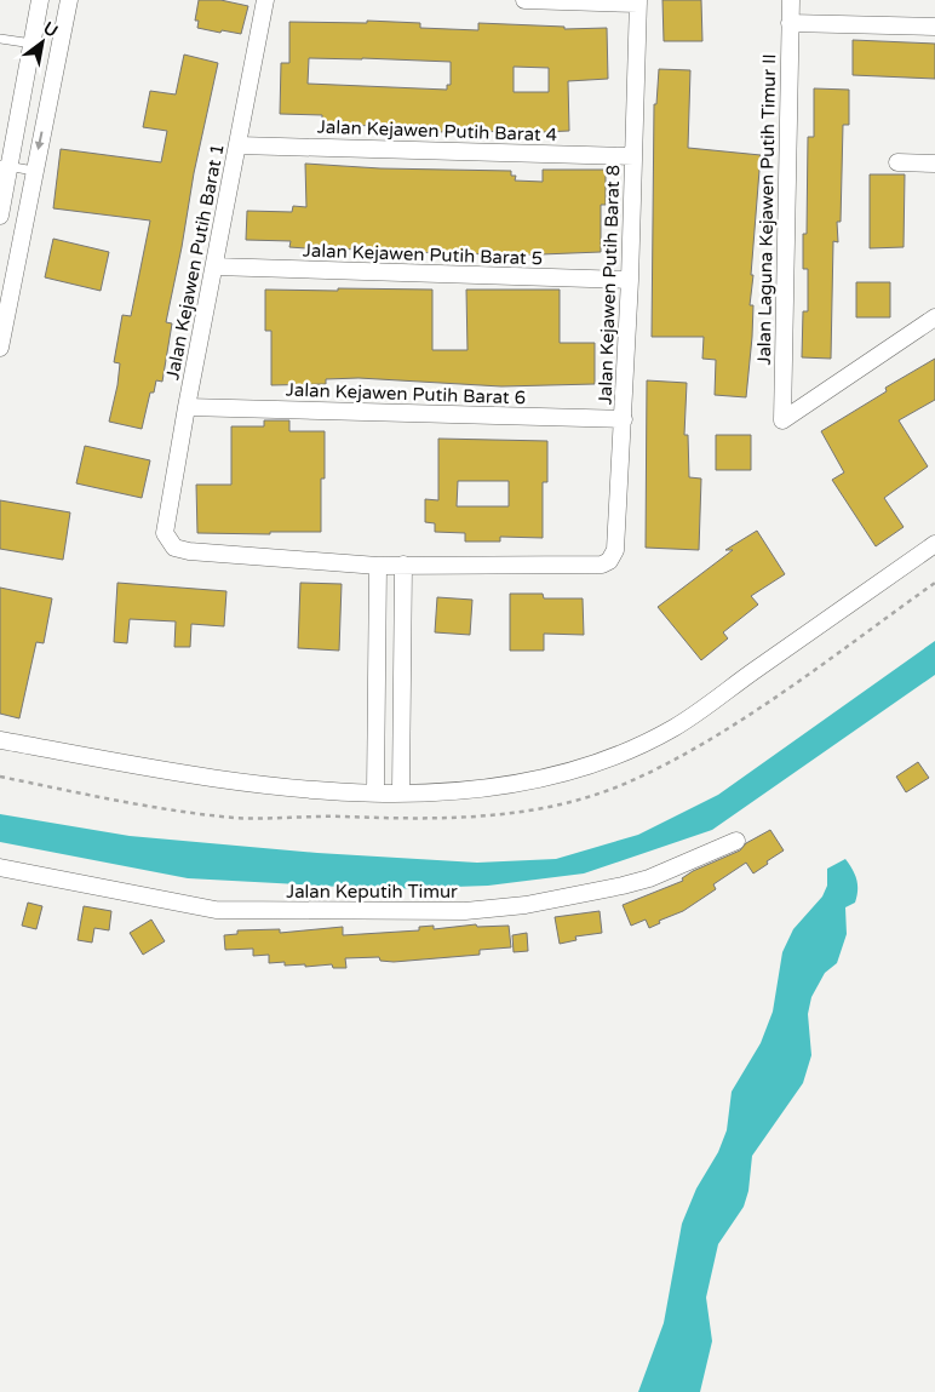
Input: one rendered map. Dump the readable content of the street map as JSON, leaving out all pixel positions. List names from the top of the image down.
{
  "streets": {
    "street": [
      "Jalan Kejawen Putih Barat 4",
      "Jalan Laguna Kejawen Putih Timur II",
      "Jalan Kejawen Putih Barat 5",
      "Jalan Kejawen Putih Barat 1",
      "Jalan Kejawen Putih Barat 8",
      "Jalan Kejawen Putih Barat 6",
      "Jalan Keputih Timur"
    ]
  },
  "crossings": [
    ["Jalan Kejawen Putih Barat 4", "Jalan Kejawen Putih Barat 1"],
    ["Jalan Kejawen Putih Barat 4", "Jalan Kejawen Putih Barat 8"],
    ["Jalan Kejawen Putih Barat 5", "Jalan Kejawen Putih Barat 1"],
    ["Jalan Kejawen Putih Barat 5", "Jalan Kejawen Putih Barat 8"],
    ["Jalan Kejawen Putih Barat 1", "Jalan Kejawen Putih Barat 6"],
    ["Jalan Kejawen Putih Barat 8", "Jalan Kejawen Putih Barat 6"]
  ],
  "north": "top right"
}
